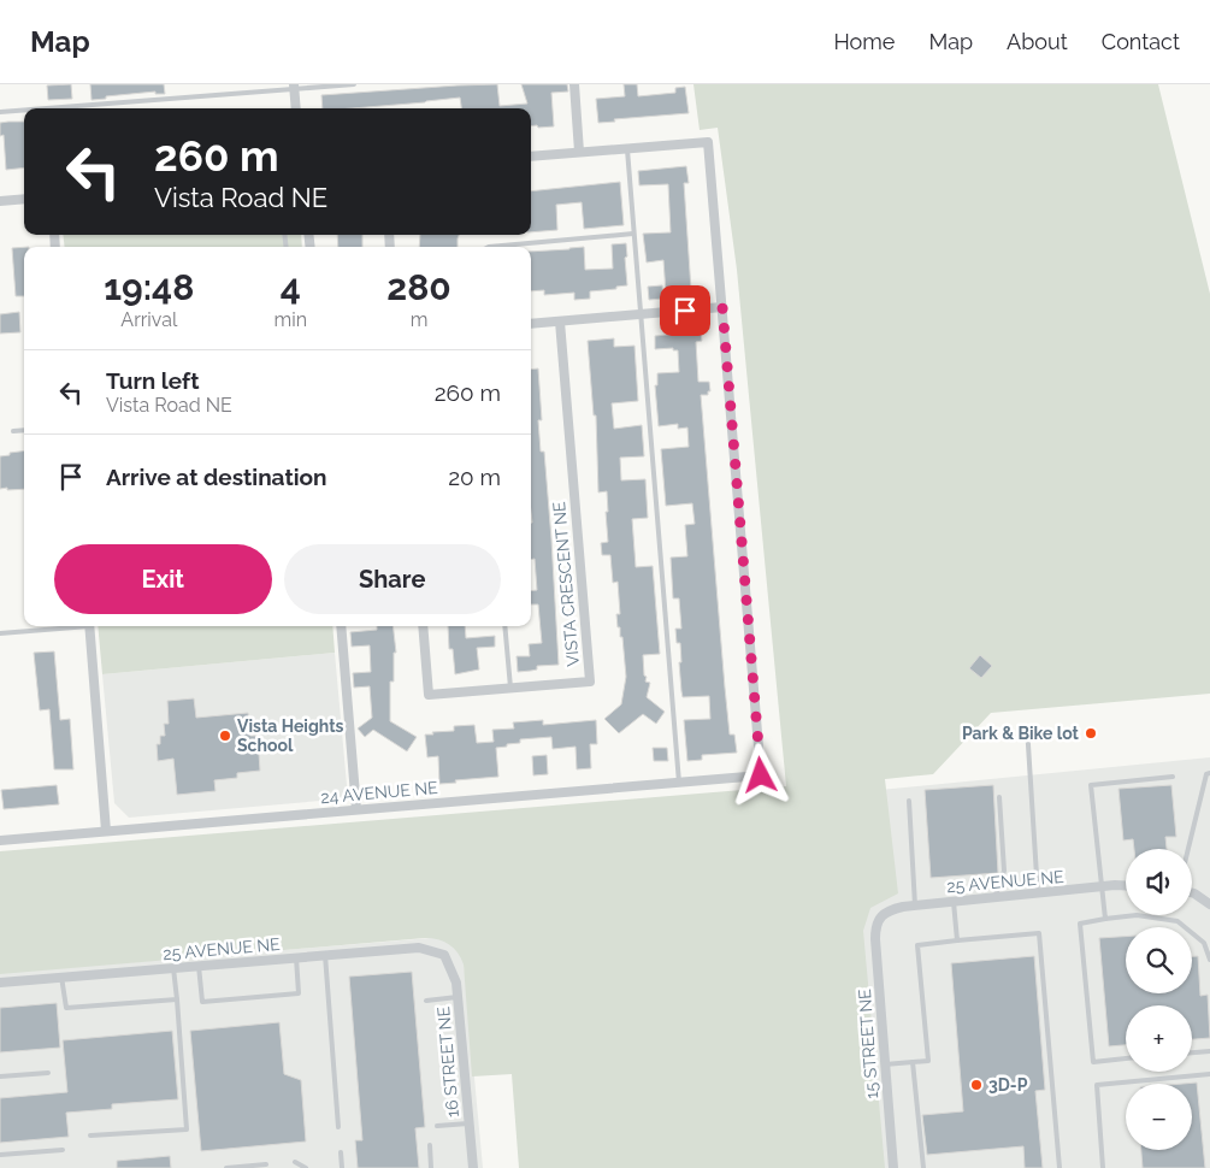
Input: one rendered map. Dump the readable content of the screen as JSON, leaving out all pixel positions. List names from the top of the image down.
{
  "streets": {
    "street": [
      "VISTA CRESCENT NE",
      "24 AVENUE NE",
      "25 AVENUE NE",
      "15 STREET NE",
      "16 STREET NE"
    ]
  },
  "crossings": [
    ["25 AVENUE NE", "15 STREET NE"],
    ["25 AVENUE NE", "16 STREET NE"]
  ],
  "places": ["Park & Bike lot", "Vista Heights School", "3D-P"],
  "page": {
    "header": "Map",
    "nav": [
      "Home",
      "Map",
      "About",
      "Contact"
    ],
    "turn": ["260 m", "Vista Road NE"],
    "eta": [
      "19:48",
      "Arrival",
      "4",
      "min",
      "280",
      "m"
    ],
    "list": [
      {
        "name": "Turn left",
        "note": "Vista Road NE",
        "value": "260 m"
      },
      {
        "name": "Arrive at destination",
        "value": "20 m"
      }
    ],
    "buttons": ["Exit", "Share"],
    "map_buttons": ["+", "−"]
  }
}
